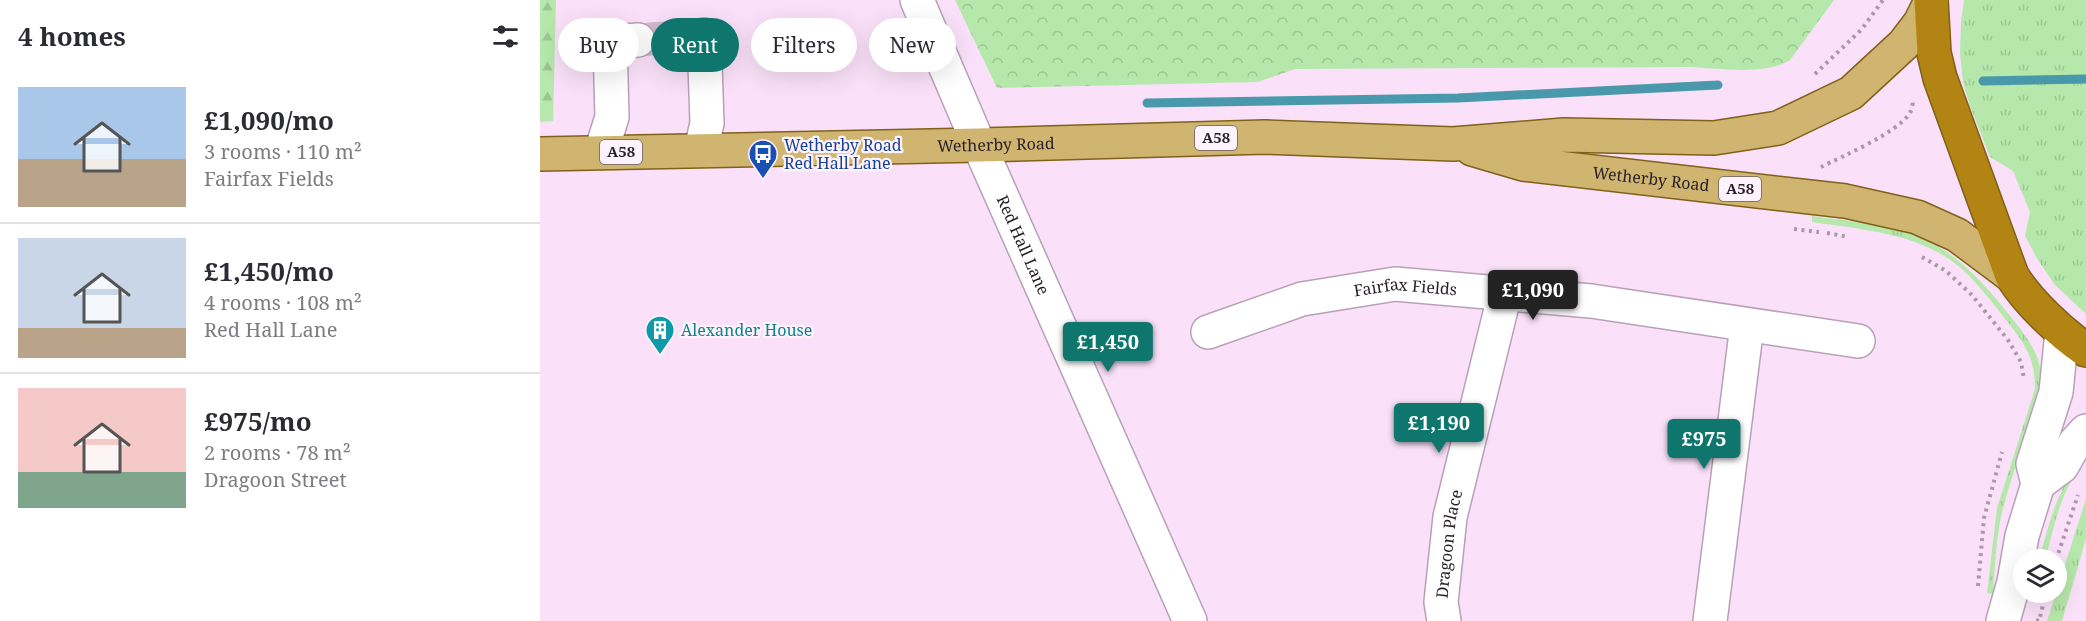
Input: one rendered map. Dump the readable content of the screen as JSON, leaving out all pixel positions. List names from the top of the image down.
{
  "streets": {
    "main road": ["A58", "Wetherby Road"],
    "street": ["Red Hall Lane", "Fairfax Fields", "Dragoon Place"]
  },
  "crossings": [
    ["Wetherby Road", "Red Hall Lane"],
    ["Fairfax Fields", "Dragoon Place"]
  ],
  "places": {
    "bus stop": ["Wetherby Road Red Hall Lane"],
    "building": ["Alexander House"]
  },
  "page": {
    "heading": "4 homes",
    "chip": [
      "Buy",
      "Rent",
      "Filters",
      "New"
    ],
    "list": [
      {
        "name": "£1,090/mo",
        "note": "3 rooms · 110 m² · Fairfax Fields"
      },
      {
        "name": "£1,450/mo",
        "note": "4 rooms · 108 m² · Red Hall Lane"
      },
      {
        "name": "£975/mo",
        "note": "2 rooms · 78 m² · Dragoon Street"
      }
    ],
    "price": [
      "£1,090",
      "£1,450",
      "£1,190",
      "£975"
    ]
  }
}
